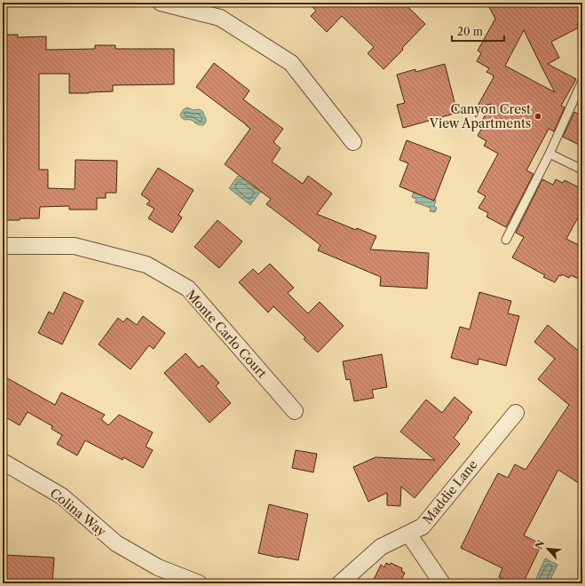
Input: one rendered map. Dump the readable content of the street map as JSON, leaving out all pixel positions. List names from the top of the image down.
{
  "streets": {
    "street": ["Monte Carlo Court", "Maddie Lane", "Colina Way"]
  },
  "places": ["Canyon Crest View Apartments"],
  "scale_bar": "20 m",
  "north": "top left"
}
